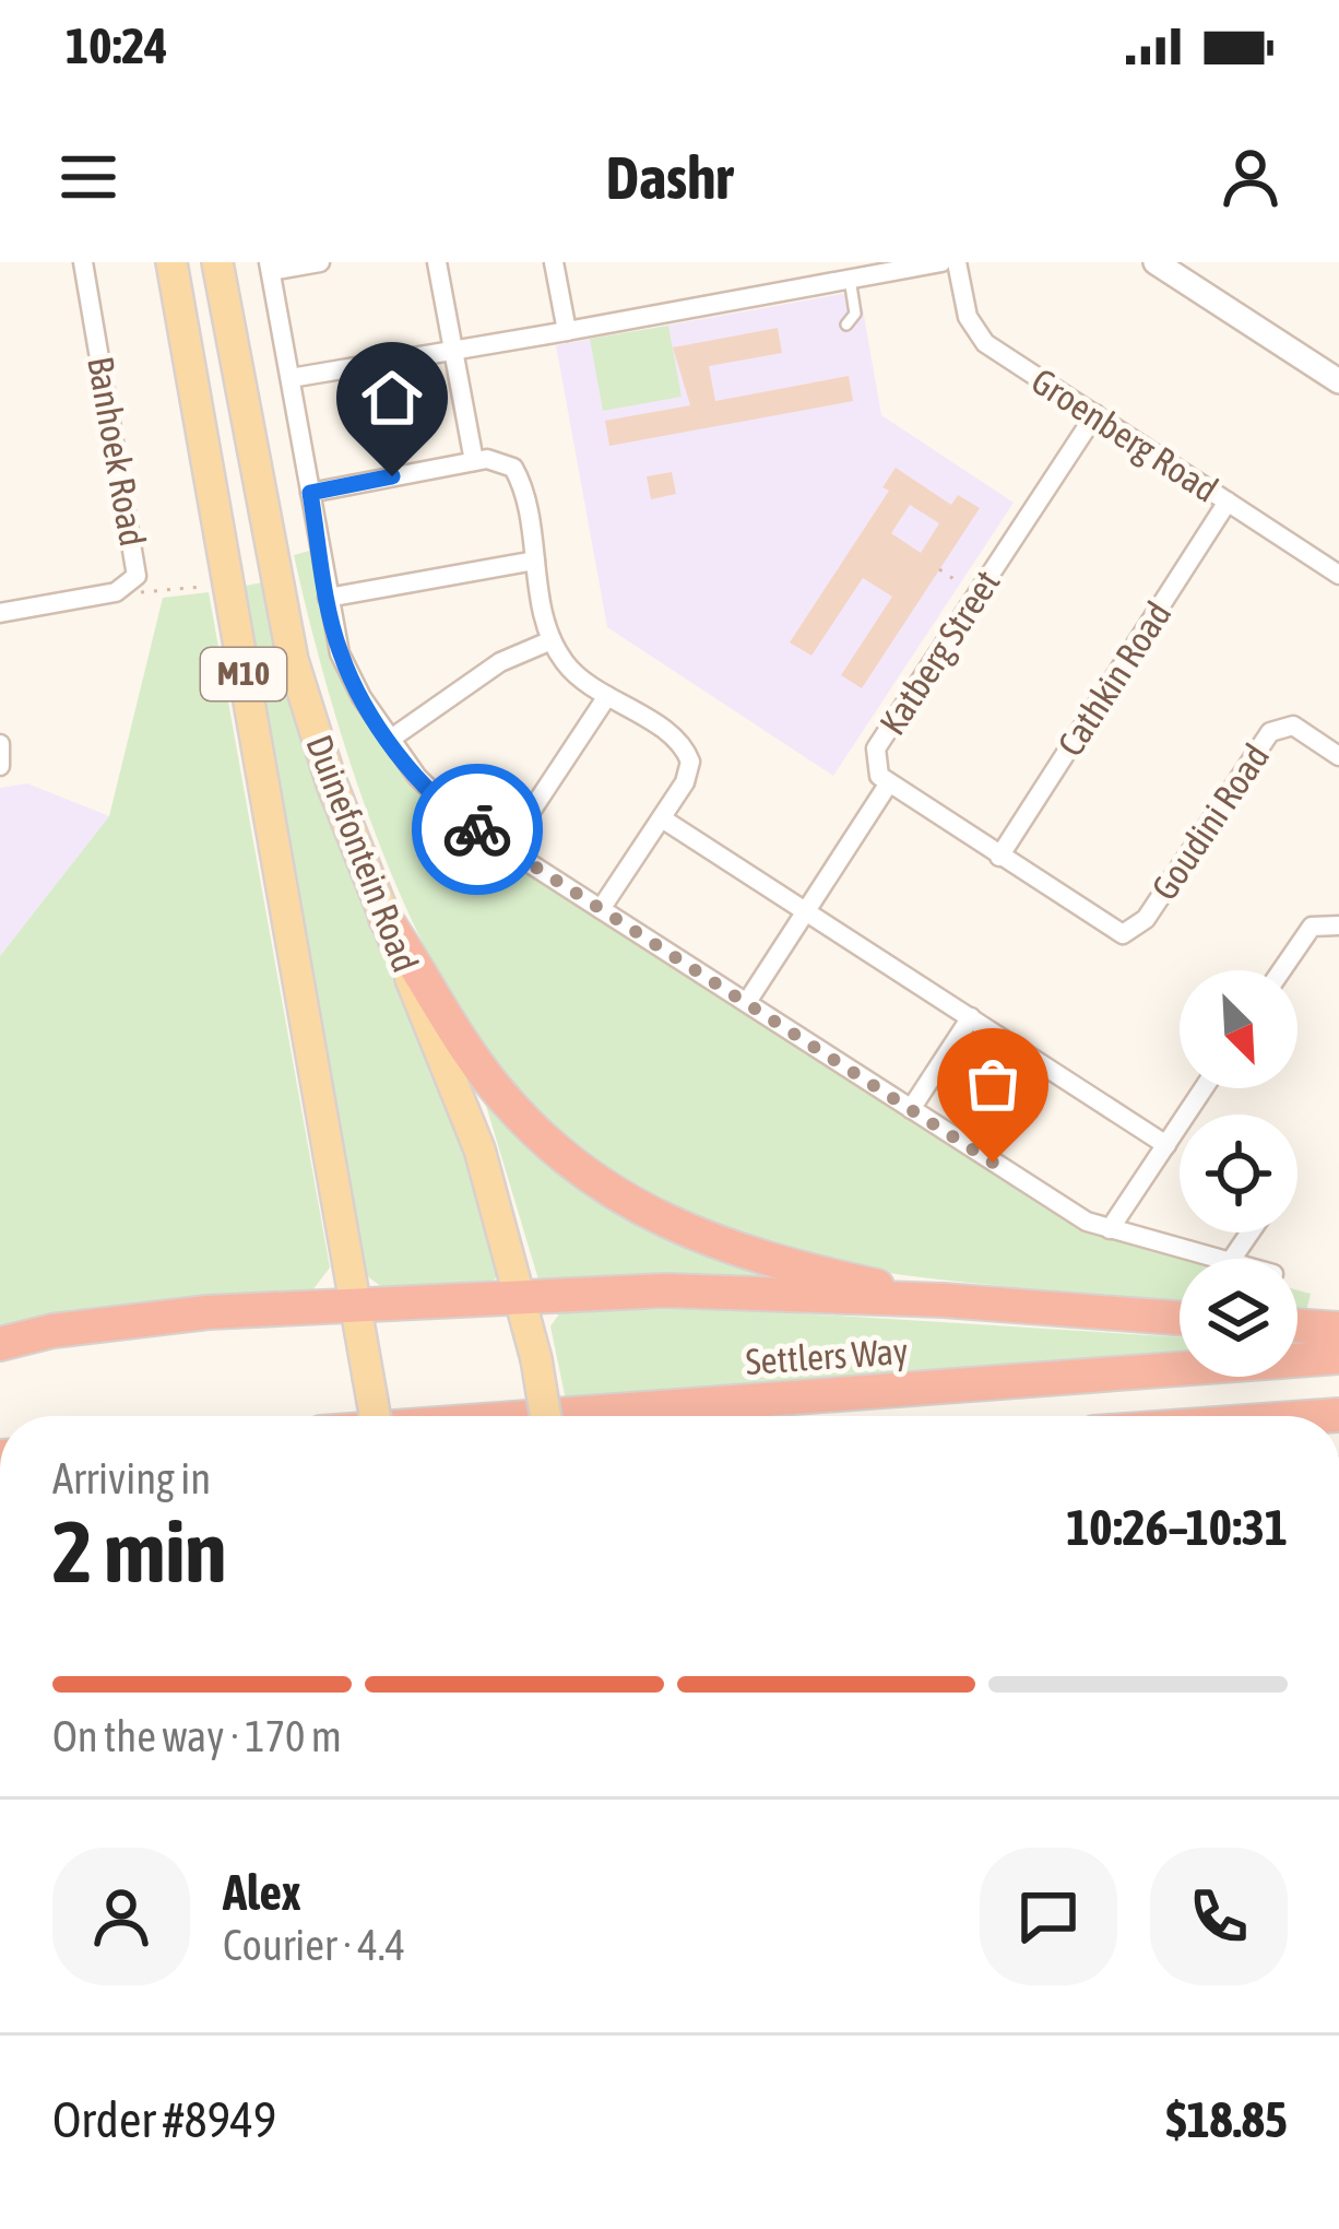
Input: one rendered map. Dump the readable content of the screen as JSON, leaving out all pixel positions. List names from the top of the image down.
{
  "streets": {
    "highway": ["Settlers Way"],
    "main road": ["M10", "Duinefontein Road"],
    "street": [
      "Groenberg Road",
      "Banhoek Road",
      "Katberg Street",
      "Cathkin Road",
      "Goudini Road"
    ]
  },
  "crossings": [
    ["Groenberg Road", "Katberg Street"],
    ["Groenberg Road", "Cathkin Road"],
    ["Katberg Street", "Goudini Road"],
    ["Cathkin Road", "Goudini Road"]
  ],
  "north": "bottom right",
  "page": {
    "status": "10:24",
    "header": "Dashr",
    "heading": ["2 min", "Arriving in", "10:26–10:31"],
    "panel": [
      "Alex",
      "Courier · 4.4",
      "Order #8949",
      "$18.85"
    ],
    "bar": "On the way · 170 m"
  }
}
